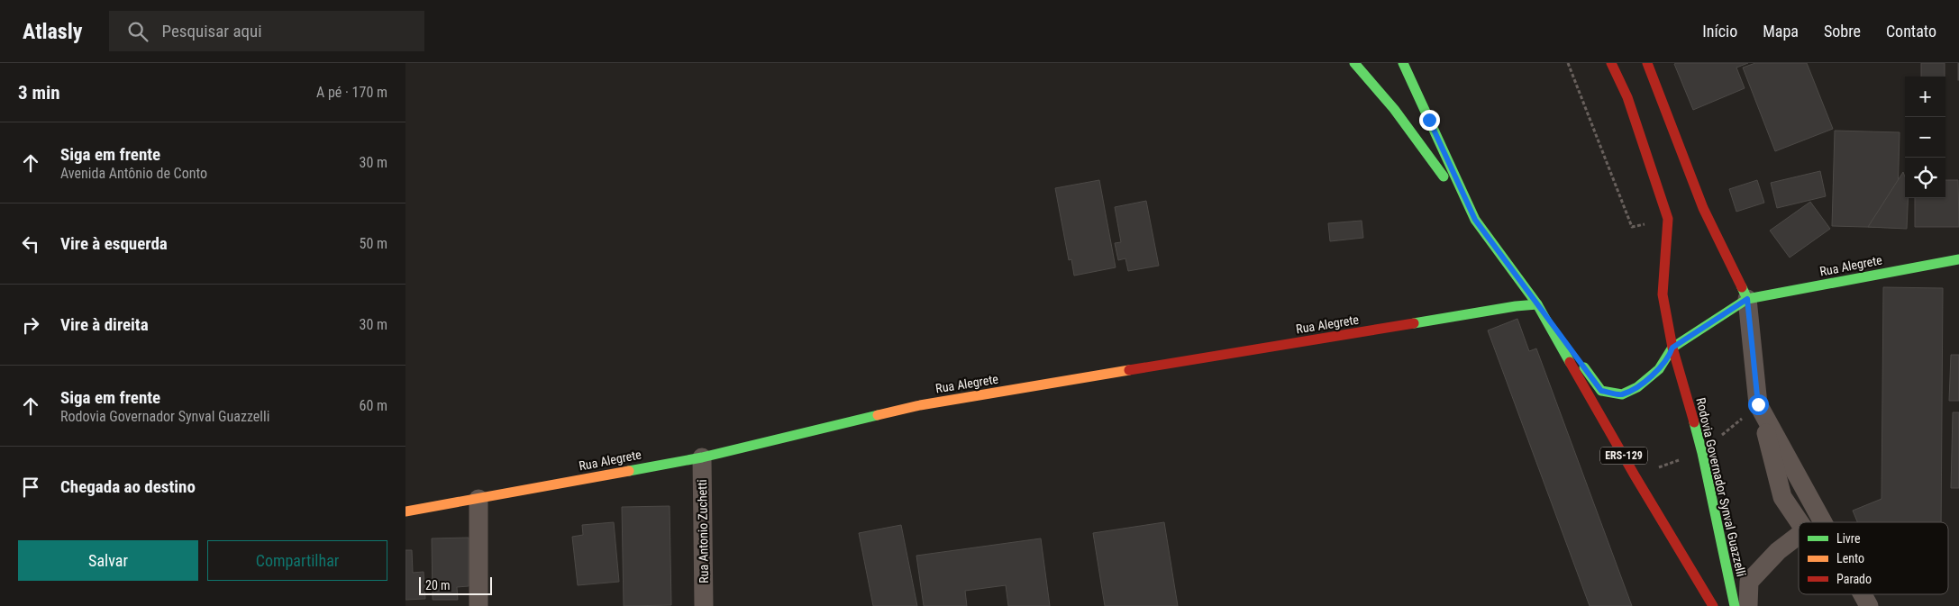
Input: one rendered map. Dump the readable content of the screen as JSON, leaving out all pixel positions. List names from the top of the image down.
{
  "streets": {
    "main road": ["Rua Alegrete", "ERS-129", "Rodovia Governador Synval Guazzelli"],
    "street": ["Rua Antonio Zuchetti"]
  },
  "crossings": [
    ["Rua Alegrete", "ERS-129"],
    ["Rua Alegrete", "Rua Antonio Zuchetti"]
  ],
  "legend": ["Livre", "Lento", "Parado"],
  "scale_bar": "20 m",
  "page": {
    "header": "Atlasly",
    "search": "Pesquisar aqui",
    "nav": [
      "Início",
      "Mapa",
      "Sobre",
      "Contato"
    ],
    "heading": ["3 min", "A pé · 170 m"],
    "map_buttons": ["+", "−"],
    "list": [
      ["Siga em frente", "Avenida Antônio de Conto", "30 m"],
      ["Vire à esquerda", "50 m"],
      ["Vire à direita", "30 m"],
      ["Siga em frente", "Rodovia Governador Synval Guazzelli", "60 m"],
      "Chegada ao destino"
    ],
    "buttons": ["Salvar", "Compartilhar"],
    "scale": "20 m"
  }
}
